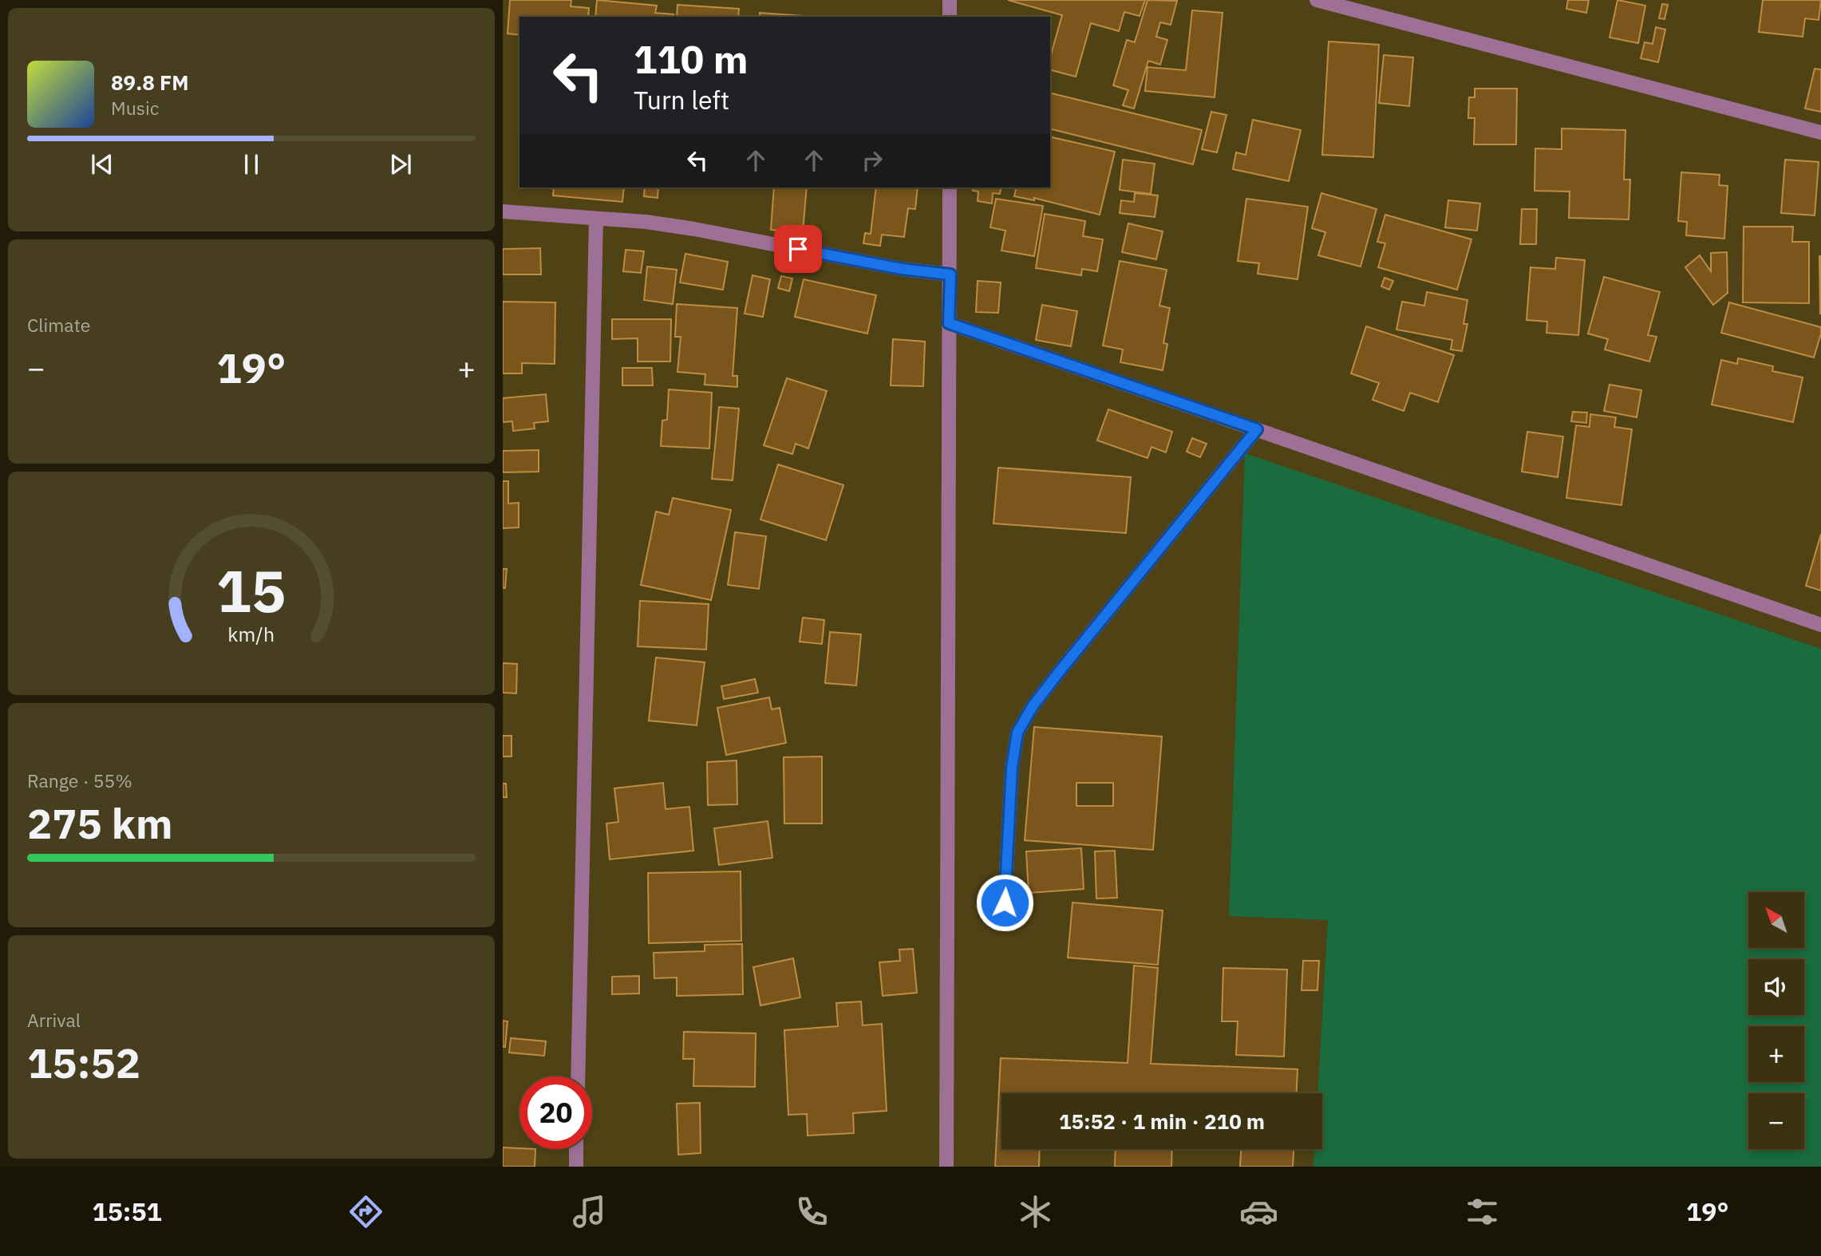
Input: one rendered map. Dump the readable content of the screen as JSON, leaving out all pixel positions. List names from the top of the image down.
{
  "north": "top left",
  "page": {
    "turn": ["110 m", "Turn left"],
    "song": ["89.8 FM", "Music"],
    "tile": [
      "Climate",
      ["Range · 55%", "275 km"],
      ["Arrival", "15:52"]
    ],
    "heat": ["−", "19°", "+"],
    "map_buttons": ["+", "−"],
    "limit": "20",
    "trip": "15:52 · 1 min · 210 m",
    "tabs": ["15:51", "19°"],
    "gauge": ["15", "km/h"]
  }
}
